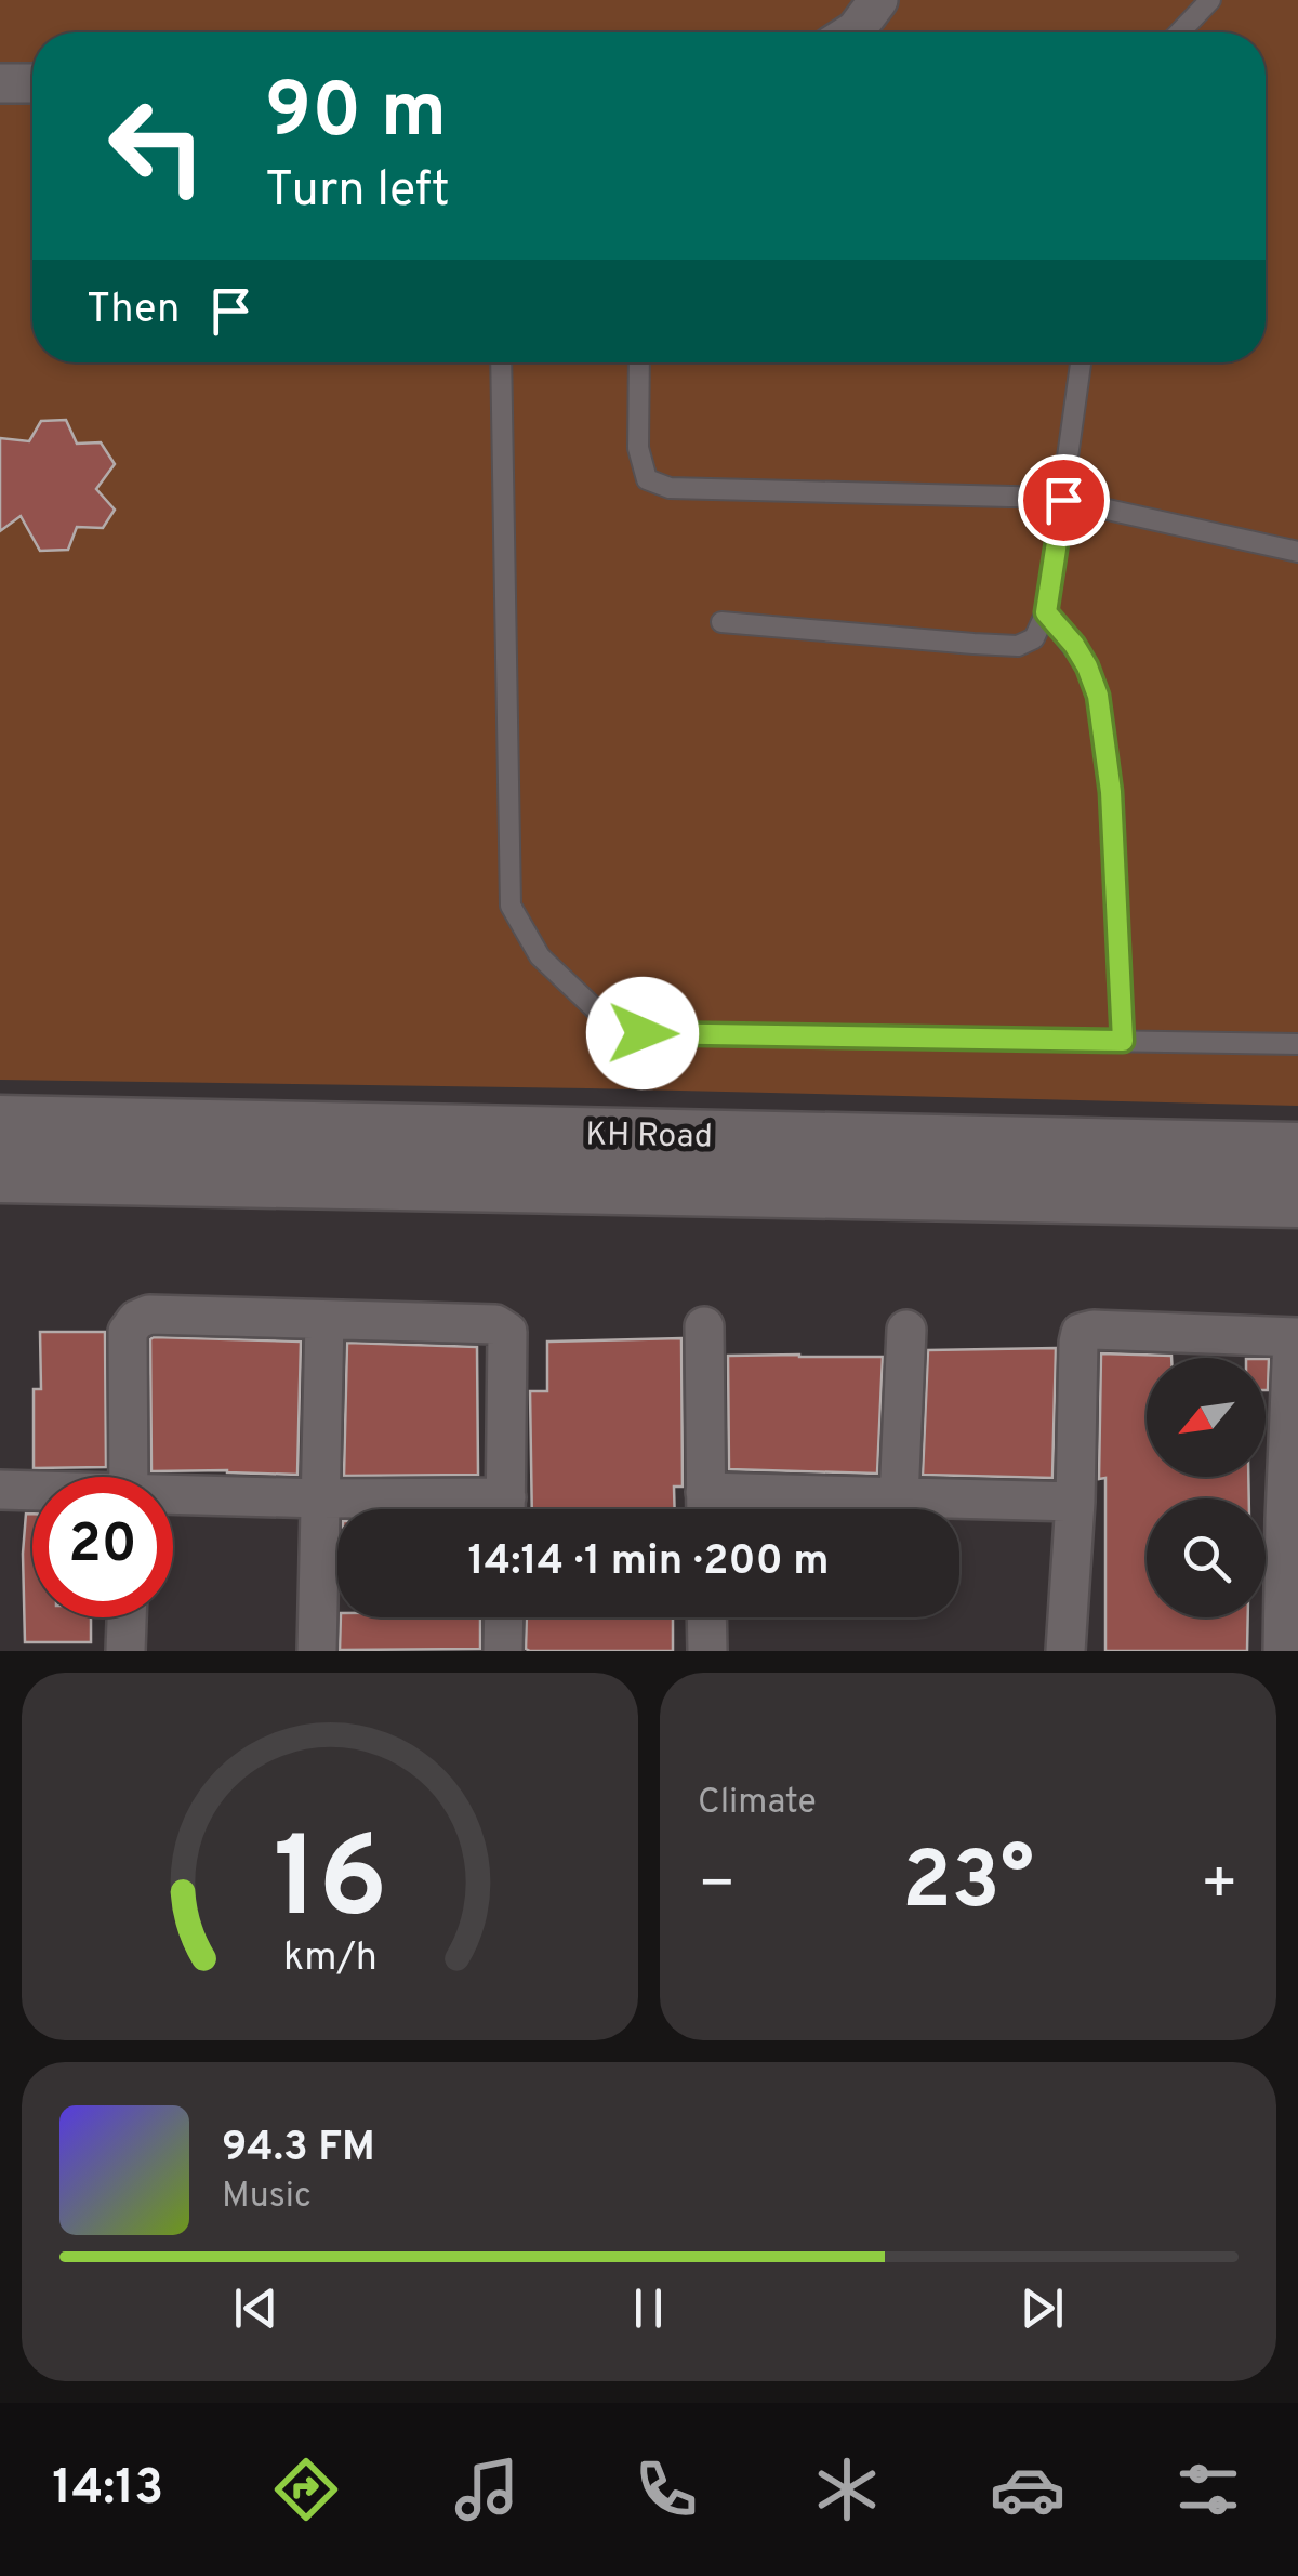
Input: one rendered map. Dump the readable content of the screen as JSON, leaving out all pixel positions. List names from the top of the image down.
{
  "streets": {
    "main road": ["KH Road"]
  },
  "north": "bottom left",
  "page": {
    "turn": ["90 m", "Turn left"],
    "then": "Then",
    "limit": "20",
    "trip": "14:14 · 1 min · 200 m",
    "tile": "Climate",
    "heat": ["−", "23°", "+"],
    "song": ["94.3 FM", "Music"],
    "tabs": "14:13",
    "gauge": ["16", "km/h"]
  }
}
